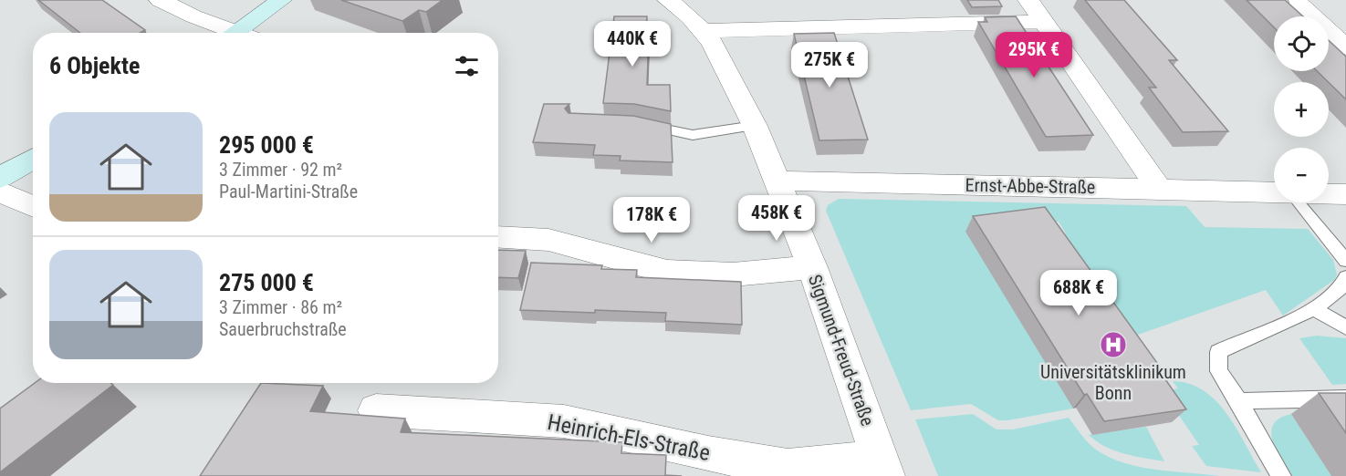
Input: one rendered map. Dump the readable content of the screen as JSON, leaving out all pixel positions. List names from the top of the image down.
{
  "streets": {
    "street": ["Ernst-Abbe-Straße", "Sigmund-Freud-Straße", "Heinrich-Els-Straße"]
  },
  "crossings": [
    ["Ernst-Abbe-Straße", "Sigmund-Freud-Straße"],
    ["Sigmund-Freud-Straße", "Heinrich-Els-Straße"]
  ],
  "places": {
    "hospital": ["Universitätsklinikum Bonn"]
  },
  "page": {
    "map_buttons": ["+", "−"],
    "price": [
      "440K €",
      "295K €",
      "275K €",
      "458K €",
      "178K €",
      "688K €"
    ],
    "heading": "6 Objekte",
    "list": [
      {
        "name": "295 000 €",
        "note": "3 Zimmer · 92 m² · Paul-Martini-Straße"
      },
      {
        "name": "275 000 €",
        "note": "3 Zimmer · 86 m² · Sauerbruchstraße"
      }
    ]
  }
}
